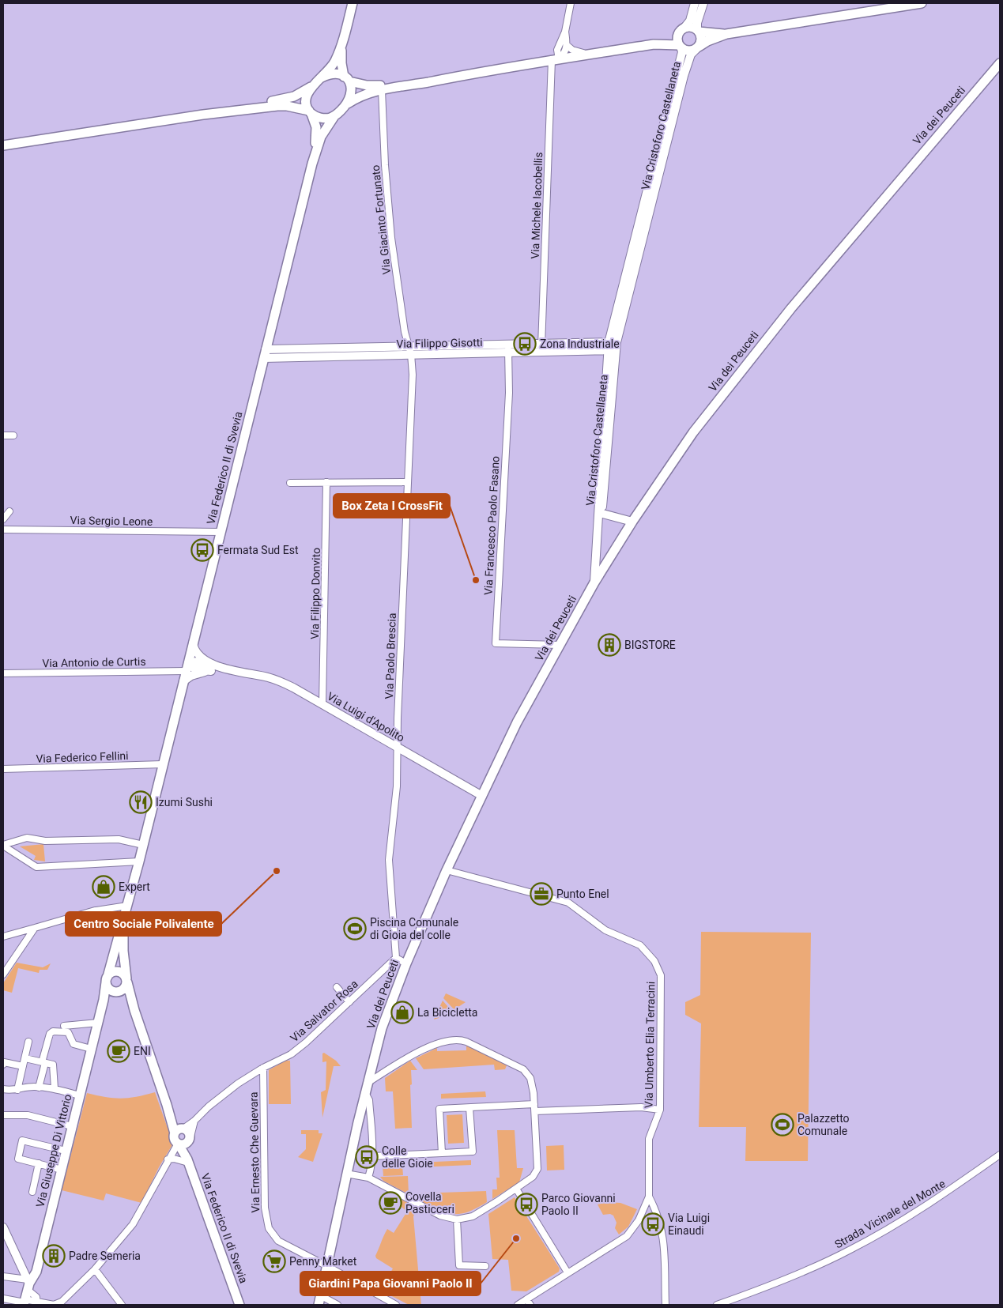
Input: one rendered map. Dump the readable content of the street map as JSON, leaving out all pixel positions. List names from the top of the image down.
{
  "streets": {
    "main road": ["Via dei Peuceti", "Via Federico II di Svevia", "Via Giuseppe Di Vittorio"],
    "street": [
      "Via Cristoforo Castellaneta",
      "Via Michele Iacobellis",
      "Via Giacinto Fortunato",
      "Via Filippo Gisotti",
      "Via Sergio Leone",
      "Via Francesco Paolo Fasano",
      "Via Filippo Donvito",
      "Via Paolo Brescia",
      "Via Antonio de Curtis",
      "Via Luigi d'Apolito",
      "Via Federico Fellini",
      "Via Salvator Rosa",
      "Via Umberto Elia Terracini",
      "Via Ernesto Che Guevara",
      "Strada Vicinale del Monte"
    ]
  },
  "crossings": [
    ["Via dei Peuceti", "Via Cristoforo Castellaneta"],
    ["Via dei Peuceti", "Via Francesco Paolo Fasano"],
    ["Via dei Peuceti", "Via Luigi d'Apolito"],
    ["Via dei Peuceti", "Via Umberto Elia Terracini"],
    ["Via dei Peuceti", "Via Ernesto Che Guevara"],
    ["Via Cristoforo Castellaneta", "Via Filippo Gisotti"],
    ["Via Michele Iacobellis", "Via Filippo Gisotti"],
    ["Via Giacinto Fortunato", "Via Filippo Gisotti"],
    ["Via Giacinto Fortunato", "Via Paolo Brescia"],
    ["Via Filippo Gisotti", "Via Federico II di Svevia"],
    ["Via Filippo Gisotti", "Via Francesco Paolo Fasano"],
    ["Via Filippo Gisotti", "Via Paolo Brescia"],
    ["Via Federico II di Svevia", "Via Sergio Leone"],
    ["Via Federico II di Svevia", "Via Antonio de Curtis"],
    ["Via Federico II di Svevia", "Via Luigi d'Apolito"],
    ["Via Federico II di Svevia", "Via Federico Fellini"],
    ["Via Federico II di Svevia", "Via Salvator Rosa"],
    ["Via Federico II di Svevia", "Via Giuseppe Di Vittorio"],
    ["Via Filippo Donvito", "Via Luigi d'Apolito"],
    ["Via Paolo Brescia", "Via Luigi d'Apolito"],
    ["Via Paolo Brescia", "Via Salvator Rosa"],
    ["Via Salvator Rosa", "Via Ernesto Che Guevara"]
  ],
  "places": {
    "bus stop": [
      "Zona Industriale",
      "Fermata Sud Est",
      "Colle delle Gioie",
      "Parco Giovanni Paolo II",
      "Via Luigi Einaudi"
    ],
    "other": ["Box Zeta I CrossFit", "Centro Sociale Polivalente", "Giardini Papa Giovanni Paolo II"],
    "building": ["BIGSTORE", "Padre Semeria"],
    "restaurant": ["Izumi Sushi"],
    "shop": ["Expert", "La Bicicletta"],
    "office": ["Punto Enel"],
    "sports": ["Piscina Comunale di Gioia del colle", "Palazzetto Comunale"],
    "cafe": ["ENI", "Covella Pasticceri"],
    "supermarket": ["Penny Market"]
  }
}
